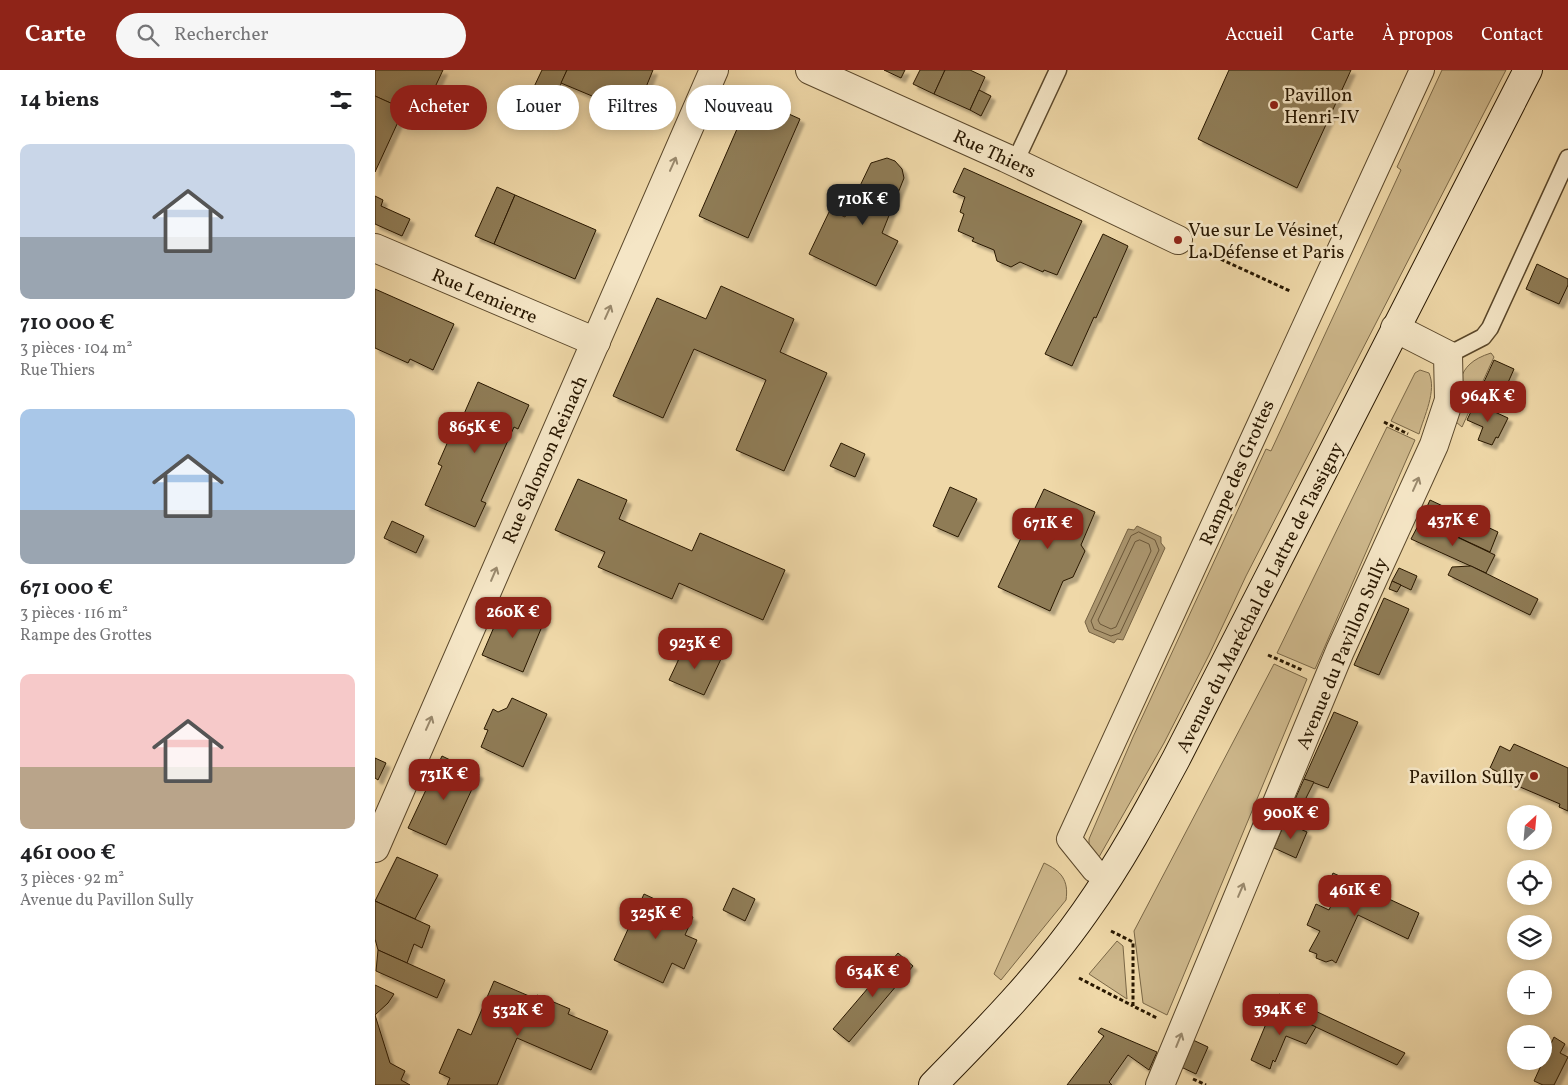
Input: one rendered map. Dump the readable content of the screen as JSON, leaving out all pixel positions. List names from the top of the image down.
{
  "streets": {
    "main road": [
      "Rue Thiers",
      "Rue Lemierre",
      "Rue Salomon Reinach",
      "Avenue du Maréchal de Lattre de Tassigny",
      "Avenue du Pavillon Sully"
    ],
    "street": ["Rampe des Grottes"]
  },
  "crossings": [
    ["Rue Lemierre", "Rue Salomon Reinach"]
  ],
  "one_way": ["Rue Salomon Reinach", "Avenue du Pavillon Sully"],
  "places": ["Pavillon Henri-IV", "Vue sur Le Vésinet, La Défense et Paris", "Pavillon Sully"],
  "north": "top right",
  "page": {
    "header": "Carte",
    "search": "Rechercher",
    "nav": [
      "Accueil",
      "Carte",
      "À propos",
      "Contact"
    ],
    "heading": "14 biens",
    "chip": [
      "Acheter",
      "Louer",
      "Filtres",
      "Nouveau"
    ],
    "list": [
      {
        "name": "710 000 €",
        "note": "3 pièces · 104 m² · Rue Thiers"
      },
      {
        "name": "671 000 €",
        "note": "3 pièces · 116 m² · Rampe des Grottes"
      },
      {
        "name": "461 000 €",
        "note": "3 pièces · 92 m² · Avenue du Pavillon Sully"
      }
    ],
    "price": [
      "710K €",
      "964K €",
      "865K €",
      "437K €",
      "671K €",
      "260K €",
      "923K €",
      "731K €",
      "900K €",
      "461K €",
      "325K €",
      "634K €",
      "394K €",
      "532K €"
    ],
    "map_buttons": ["+", "−"]
  }
}
